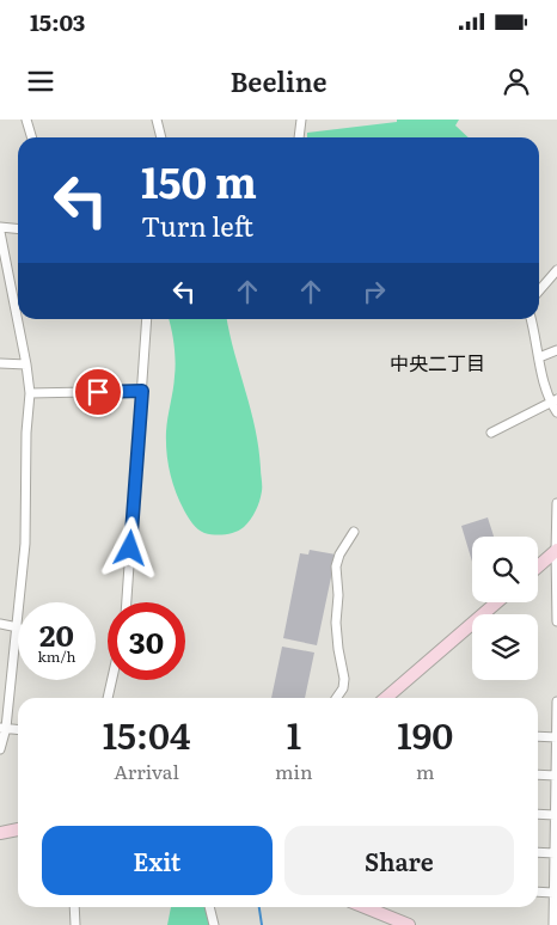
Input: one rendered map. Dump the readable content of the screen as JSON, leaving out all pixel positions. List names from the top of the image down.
{
  "districts": ["中央二丁目"],
  "page": {
    "status": "15:03",
    "header": "Beeline",
    "turn": ["150 m", "Turn left"],
    "speed": "20 km/h",
    "limit": "30",
    "eta": [
      "15:04",
      "Arrival",
      "1",
      "min",
      "190",
      "m"
    ],
    "buttons": ["Exit", "Share"]
  }
}
